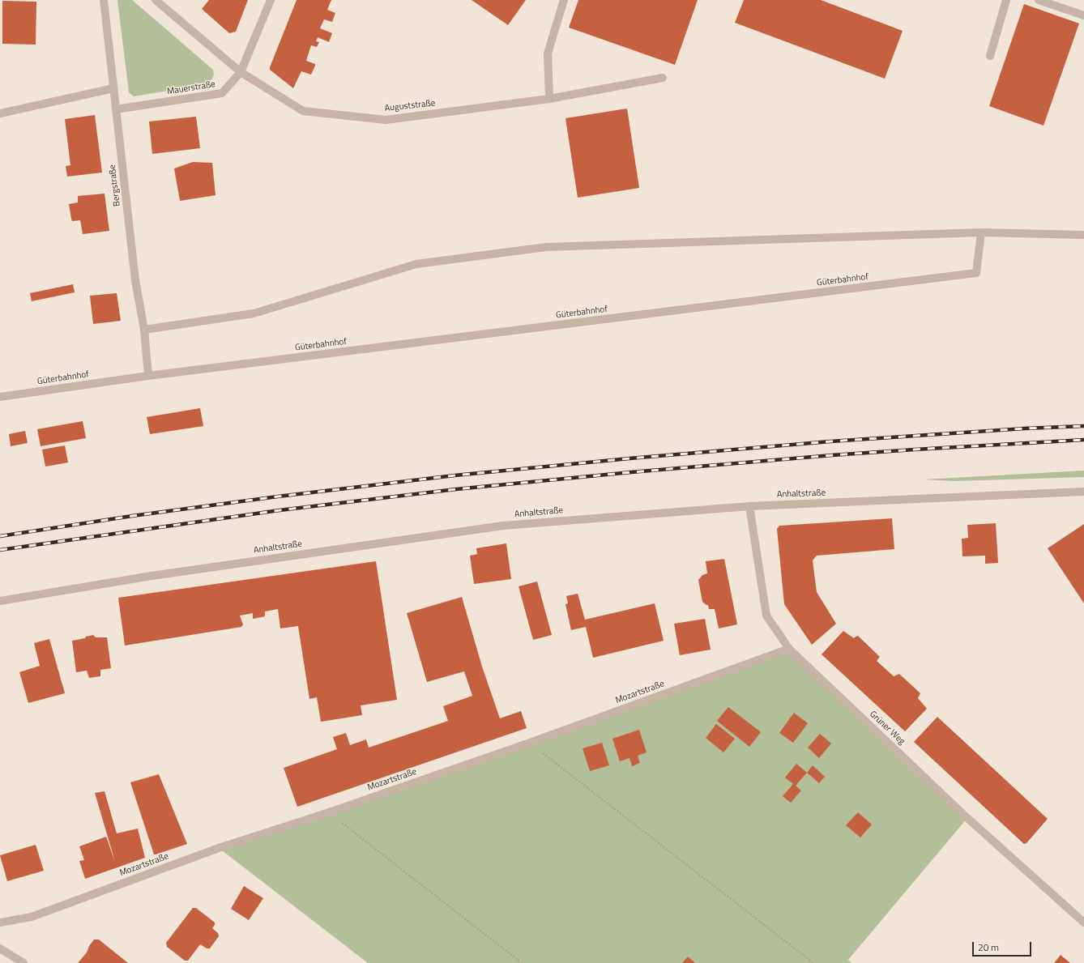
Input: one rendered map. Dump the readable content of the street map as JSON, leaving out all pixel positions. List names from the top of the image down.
{
  "streets": {
    "street": [
      "Mauerstraße",
      "Auguststraße",
      "Bergstraße",
      "Güterbahnhof",
      "Anhaltstraße",
      "Mozartstraße",
      "Grüner Weg"
    ]
  },
  "crossings": [
    ["Mauerstraße", "Auguststraße"],
    ["Mauerstraße", "Bergstraße"],
    ["Anhaltstraße", "Grüner Weg"],
    ["Mozartstraße", "Grüner Weg"]
  ],
  "scale_bar": "20 m"
}
